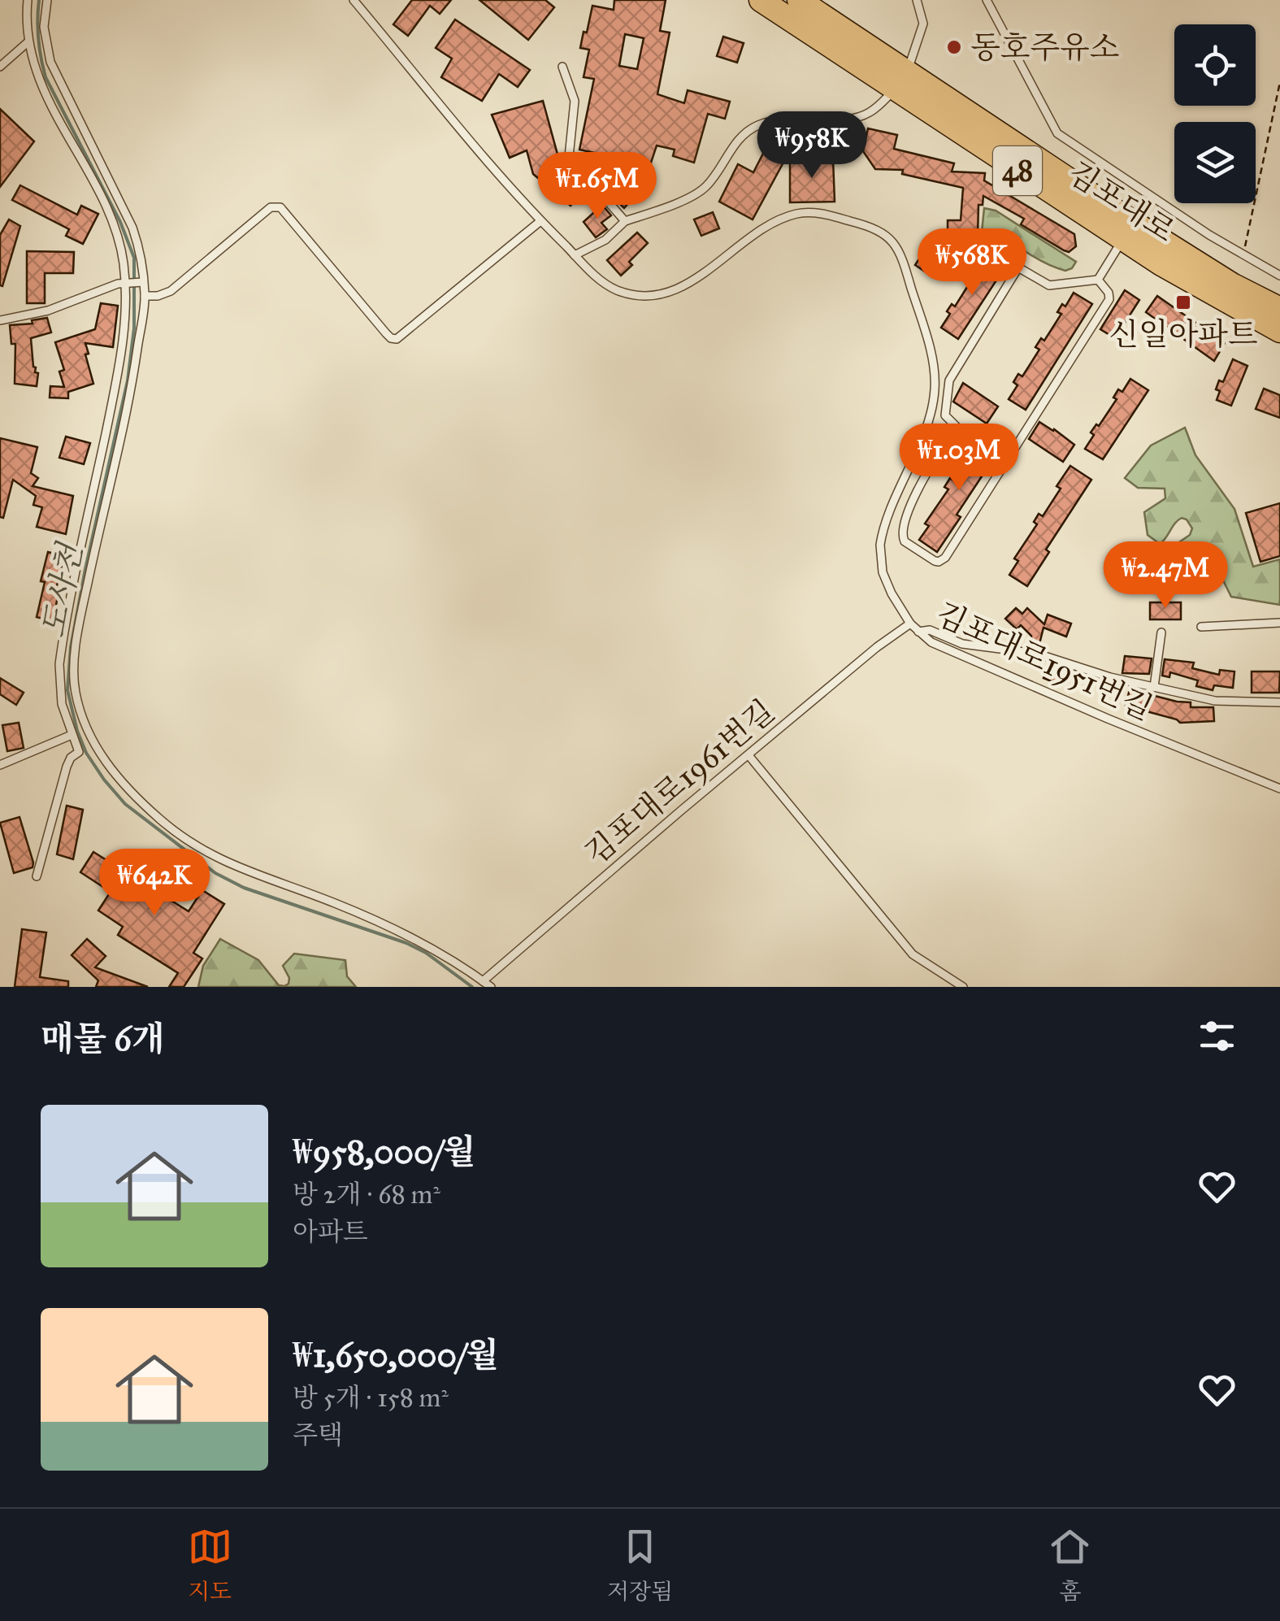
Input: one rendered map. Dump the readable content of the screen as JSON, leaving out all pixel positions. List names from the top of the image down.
{
  "streets": {
    "main road": ["48", "김포대로"],
    "lane": ["김포대로1951번길", "김포대로1961번길"]
  },
  "crossings": [
    ["김포대로1951번길", "김포대로1961번길"]
  ],
  "water": ["도사천"],
  "places": {
    "other": ["동호주유소"],
    "transit": ["신일아파트"]
  },
  "page": {
    "price": [
      "₩958K",
      "₩1.65M",
      "₩568K",
      "₩1.03M",
      "₩2.47M",
      "₩642K"
    ],
    "heading": "매물 6개",
    "list": [
      {
        "name": "₩958,000/월",
        "note": "방 2개 · 68 m² · 아파트"
      },
      {
        "name": "₩1,650,000/월",
        "note": "방 5개 · 158 m² · 주택"
      }
    ],
    "tabs": ["지도", "저장됨", "홈"]
  }
}
